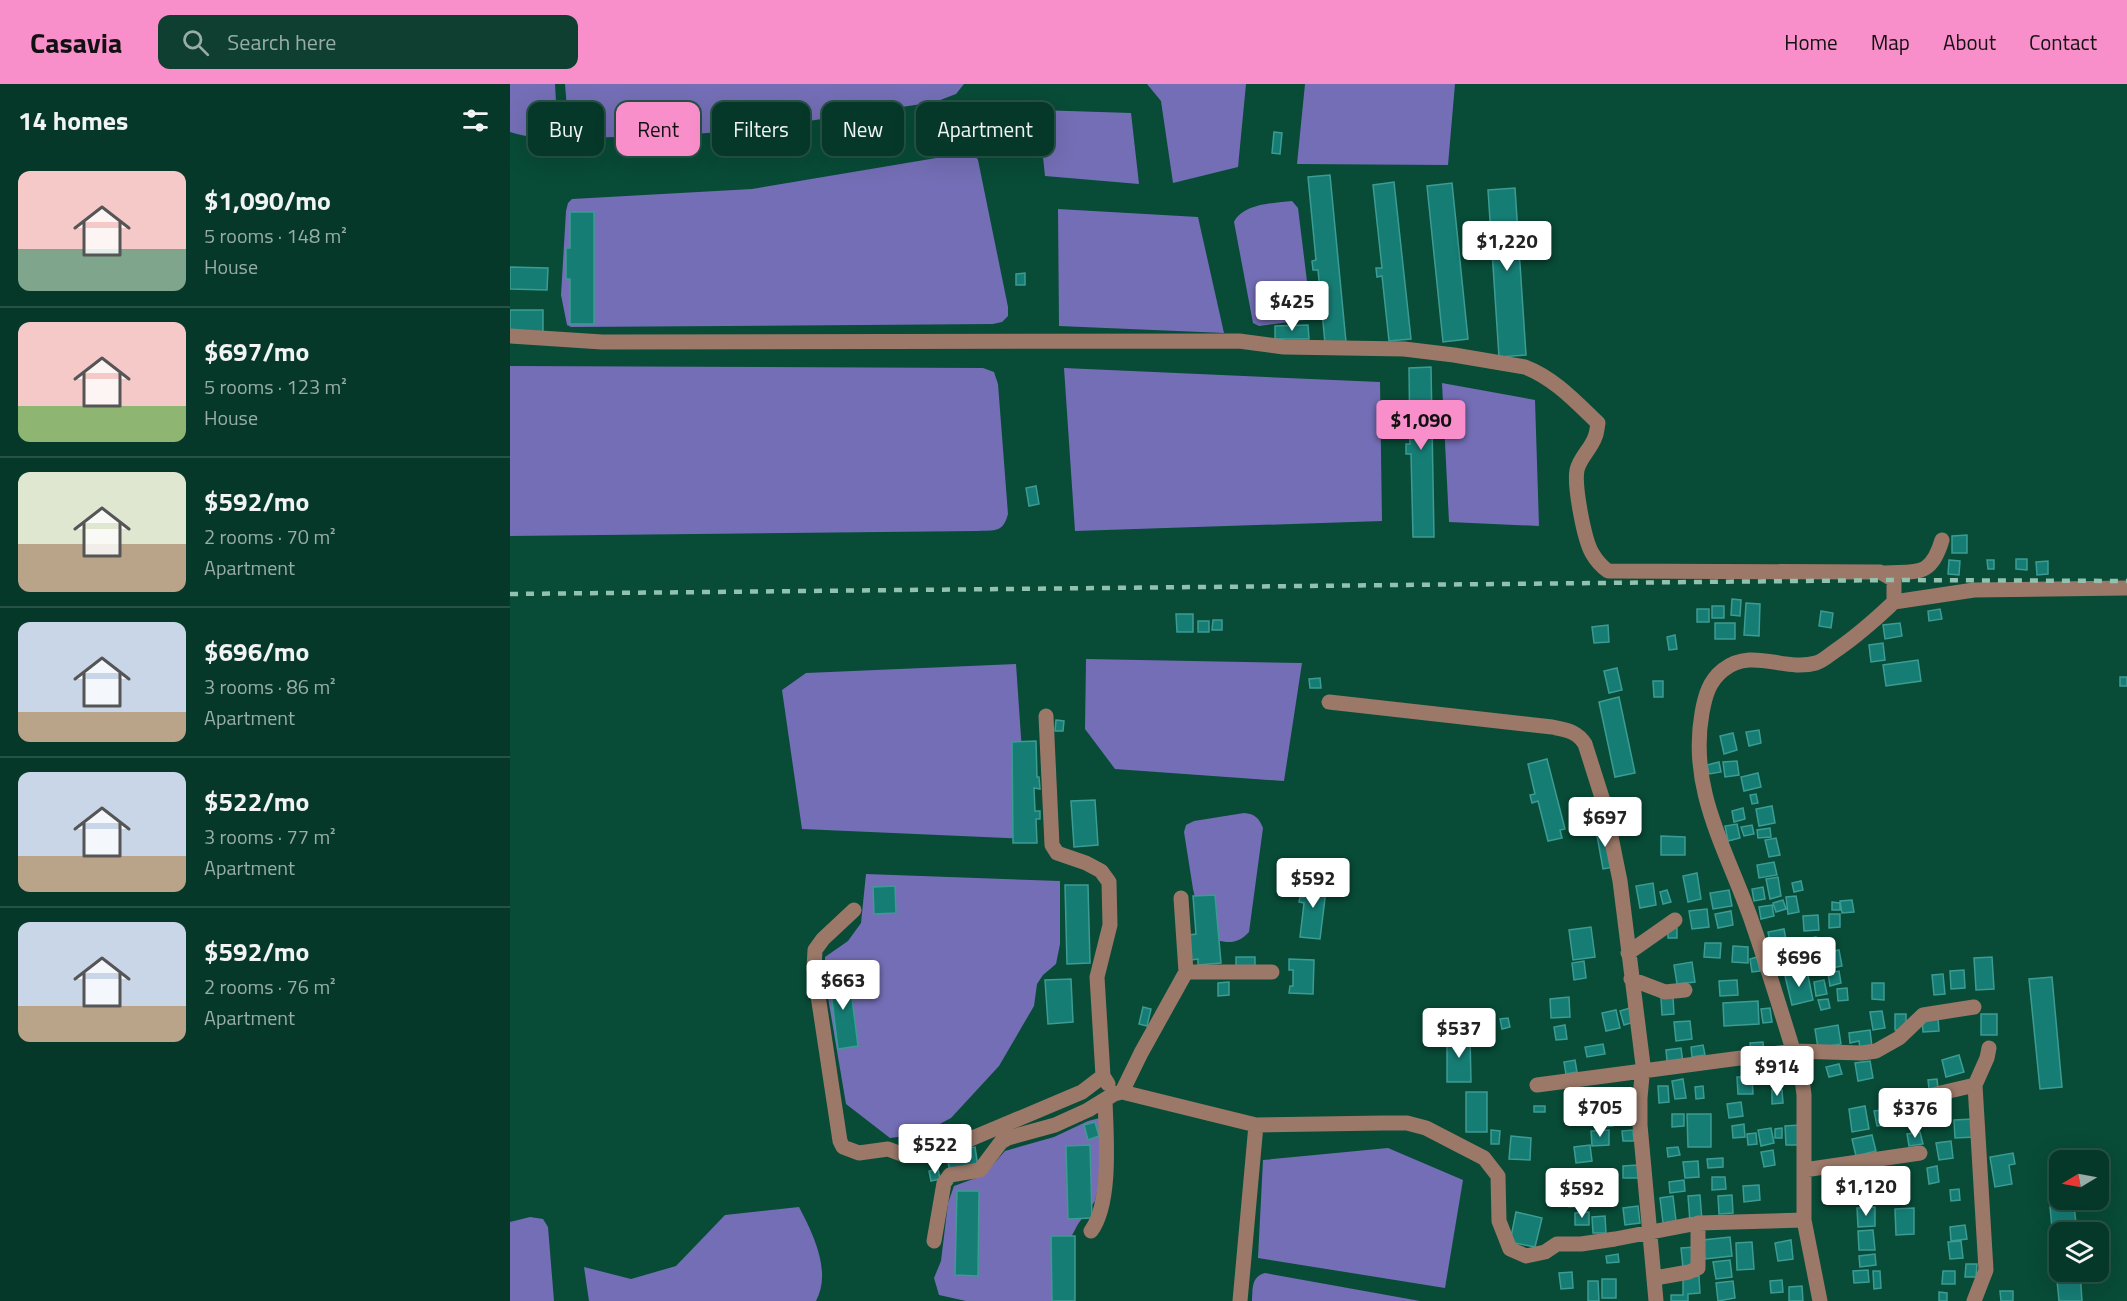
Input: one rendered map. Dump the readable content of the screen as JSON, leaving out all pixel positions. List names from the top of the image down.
{
  "north": "left",
  "page": {
    "header": "Casavia",
    "search": "Search here",
    "nav": [
      "Home",
      "Map",
      "About",
      "Contact"
    ],
    "heading": "14 homes",
    "chip": [
      "Buy",
      "Rent",
      "Filters",
      "New",
      "Apartment"
    ],
    "list": [
      {
        "name": "$1,090/mo",
        "note": "5 rooms · 148 m² · House"
      },
      {
        "name": "$697/mo",
        "note": "5 rooms · 123 m² · House"
      },
      {
        "name": "$592/mo",
        "note": "2 rooms · 70 m² · Apartment"
      },
      {
        "name": "$696/mo",
        "note": "3 rooms · 86 m² · Apartment"
      },
      {
        "name": "$522/mo",
        "note": "3 rooms · 77 m² · Apartment"
      },
      {
        "name": "$592/mo",
        "note": "2 rooms · 76 m² · Apartment"
      }
    ],
    "price": [
      "$1,220",
      "$425",
      "$1,090",
      "$697",
      "$592",
      "$696",
      "$663",
      "$537",
      "$914",
      "$705",
      "$376",
      "$522",
      "$1,120",
      "$592"
    ]
  }
}
